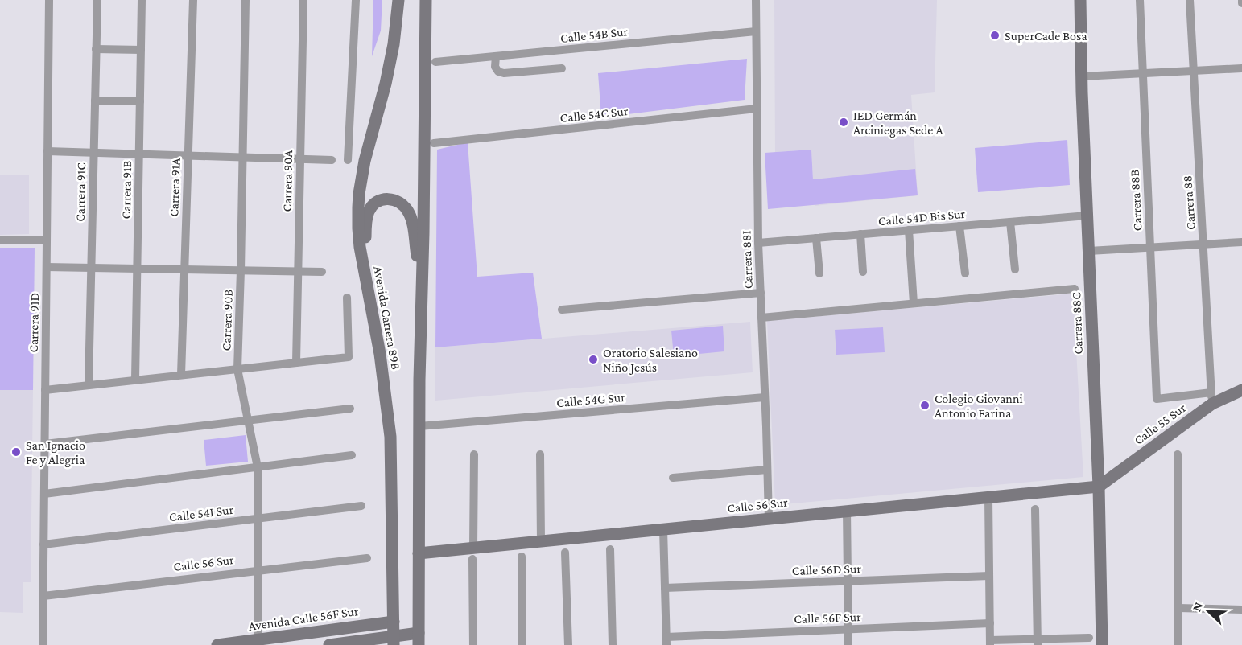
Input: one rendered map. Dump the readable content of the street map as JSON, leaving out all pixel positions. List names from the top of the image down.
{
  "streets": {
    "street": [
      "Calle 54B Sur",
      "Calle 54C Sur",
      "Carrera 90A",
      "Carrera 91A",
      "Carrera 91B",
      "Carrera 91C",
      "Carrera 88B",
      "Carrera 88",
      "Calle 54D Bis Sur",
      "Carrera 88I",
      "Avenida Carrera 89B",
      "Carrera 90B",
      "Carrera 91D",
      "Carrera 88C",
      "Calle 54G Sur",
      "Calle 55 Sur",
      "Calle 56 Sur",
      "Calle 54I Sur",
      "Calle 56D Sur",
      "Calle 56F Sur",
      "Avenida Calle 56F Sur"
    ]
  },
  "crossings": [
    ["Calle 54B Sur", "Carrera 88I"],
    ["Calle 54C Sur", "Carrera 88I"],
    ["Carrera 88B", "Carrera 88"],
    ["Carrera 88B", "Calle 55 Sur"],
    ["Carrera 88", "Calle 55 Sur"],
    ["Calle 54D Bis Sur", "Carrera 88I"],
    ["Calle 54D Bis Sur", "Carrera 88C"],
    ["Carrera 88I", "Calle 54G Sur"],
    ["Carrera 88I", "Calle 56 Sur"],
    ["Avenida Carrera 89B", "Calle 54G Sur"],
    ["Avenida Carrera 89B", "Calle 56 Sur"],
    ["Avenida Carrera 89B", "Avenida Calle 56F Sur"],
    ["Carrera 90B", "Calle 56 Sur"],
    ["Carrera 90B", "Calle 54I Sur"],
    ["Carrera 90B", "Avenida Calle 56F Sur"],
    ["Carrera 91D", "Calle 56 Sur"],
    ["Carrera 91D", "Calle 54I Sur"],
    ["Carrera 88C", "Calle 55 Sur"],
    ["Carrera 88C", "Calle 56 Sur"],
    ["Calle 55 Sur", "Calle 56 Sur"]
  ],
  "places": [
    "SuperCade Bosa",
    "IED Germán Arciniegas Sede A",
    "Oratorio Salesiano Niño Jesús",
    "Colegio Giovanni Antonio Farina",
    "San Ignacio Fe y Alegria"
  ],
  "north": "top left"
}
